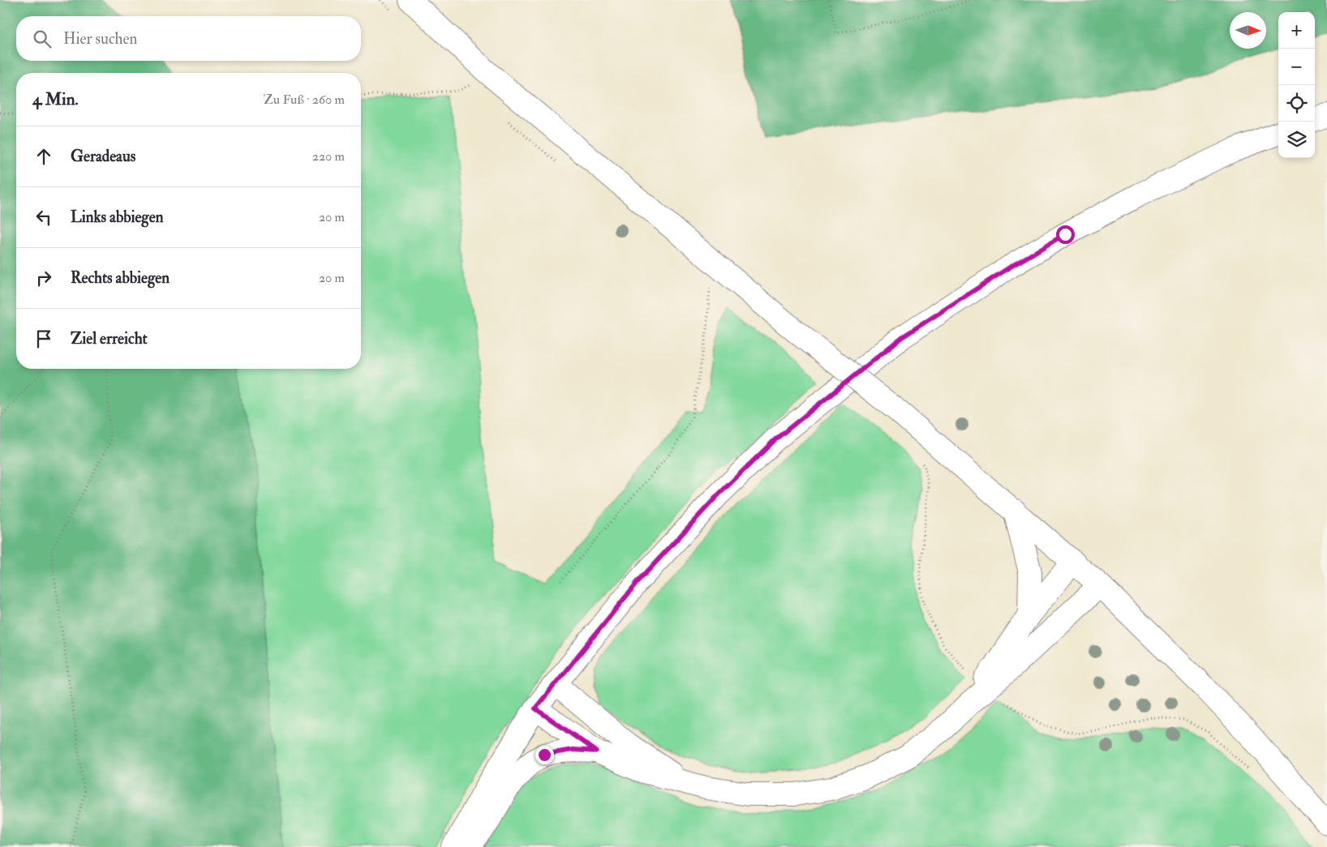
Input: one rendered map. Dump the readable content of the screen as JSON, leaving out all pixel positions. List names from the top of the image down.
{
  "north": "right",
  "page": {
    "map_buttons": ["+", "−"],
    "search": "Hier suchen",
    "heading": ["4 Min.", "Zu Fuß · 260 m"],
    "list": [
      ["Geradeaus", "220 m"],
      ["Links abbiegen", "20 m"],
      ["Rechts abbiegen", "20 m"],
      "Ziel erreicht"
    ]
  }
}
